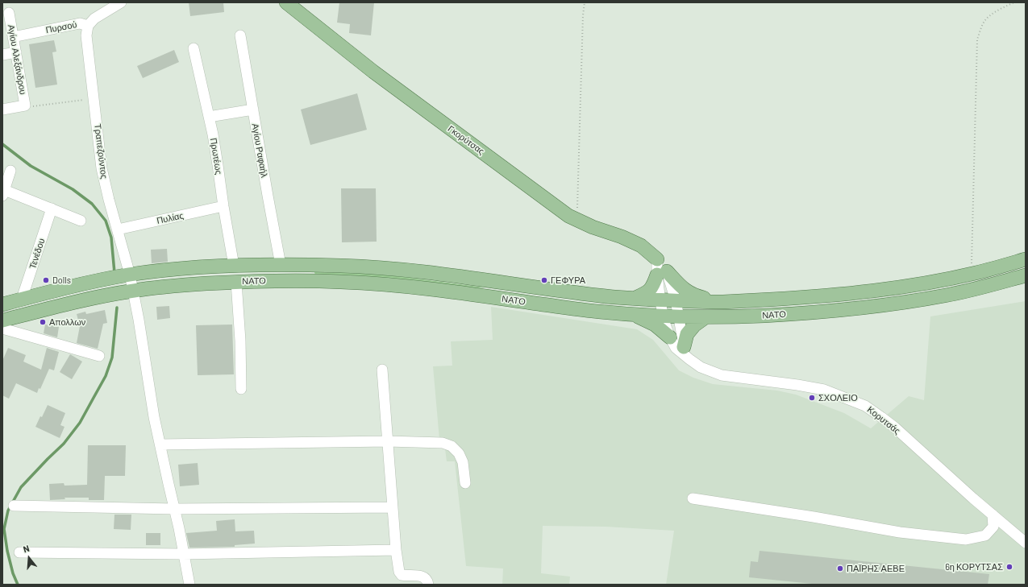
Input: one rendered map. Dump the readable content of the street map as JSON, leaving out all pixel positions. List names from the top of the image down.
{
  "streets": {
    "main road": ["Γκορύτσας", "ΝΑΤΟ"],
    "street": [
      "Πυρσού",
      "Αγίου Αλεξάνδρου",
      "Αγίου Ραφαήλ",
      "Τραπεζούντος",
      "Πρωτέως",
      "Πυλίας",
      "Τενέδου",
      "Κορυτσάς"
    ]
  },
  "crossings": [
    ["Πυρσού", "Αγίου Αλεξάνδρου"],
    ["Πυρσού", "Τραπεζούντος"],
    ["Αγίου Ραφαήλ", "ΝΑΤΟ"],
    ["Τραπεζούντος", "Πυλίας"],
    ["Τραπεζούντος", "ΝΑΤΟ"],
    ["Πρωτέως", "Πυλίας"],
    ["Πρωτέως", "ΝΑΤΟ"],
    ["Τενέδου", "ΝΑΤΟ"],
    ["ΝΑΤΟ", "Κορυτσάς"]
  ],
  "places": [
    "Dolls",
    "ΓΕΦΥΡΑ",
    "Απολλων",
    "ΣΧΟΛΕΙΟ",
    "6η ΚΟΡΥΤΣΑΣ",
    "ΠΑΪΡΗΣ ΑΕΒΕ"
  ],
  "north": "top"
}
